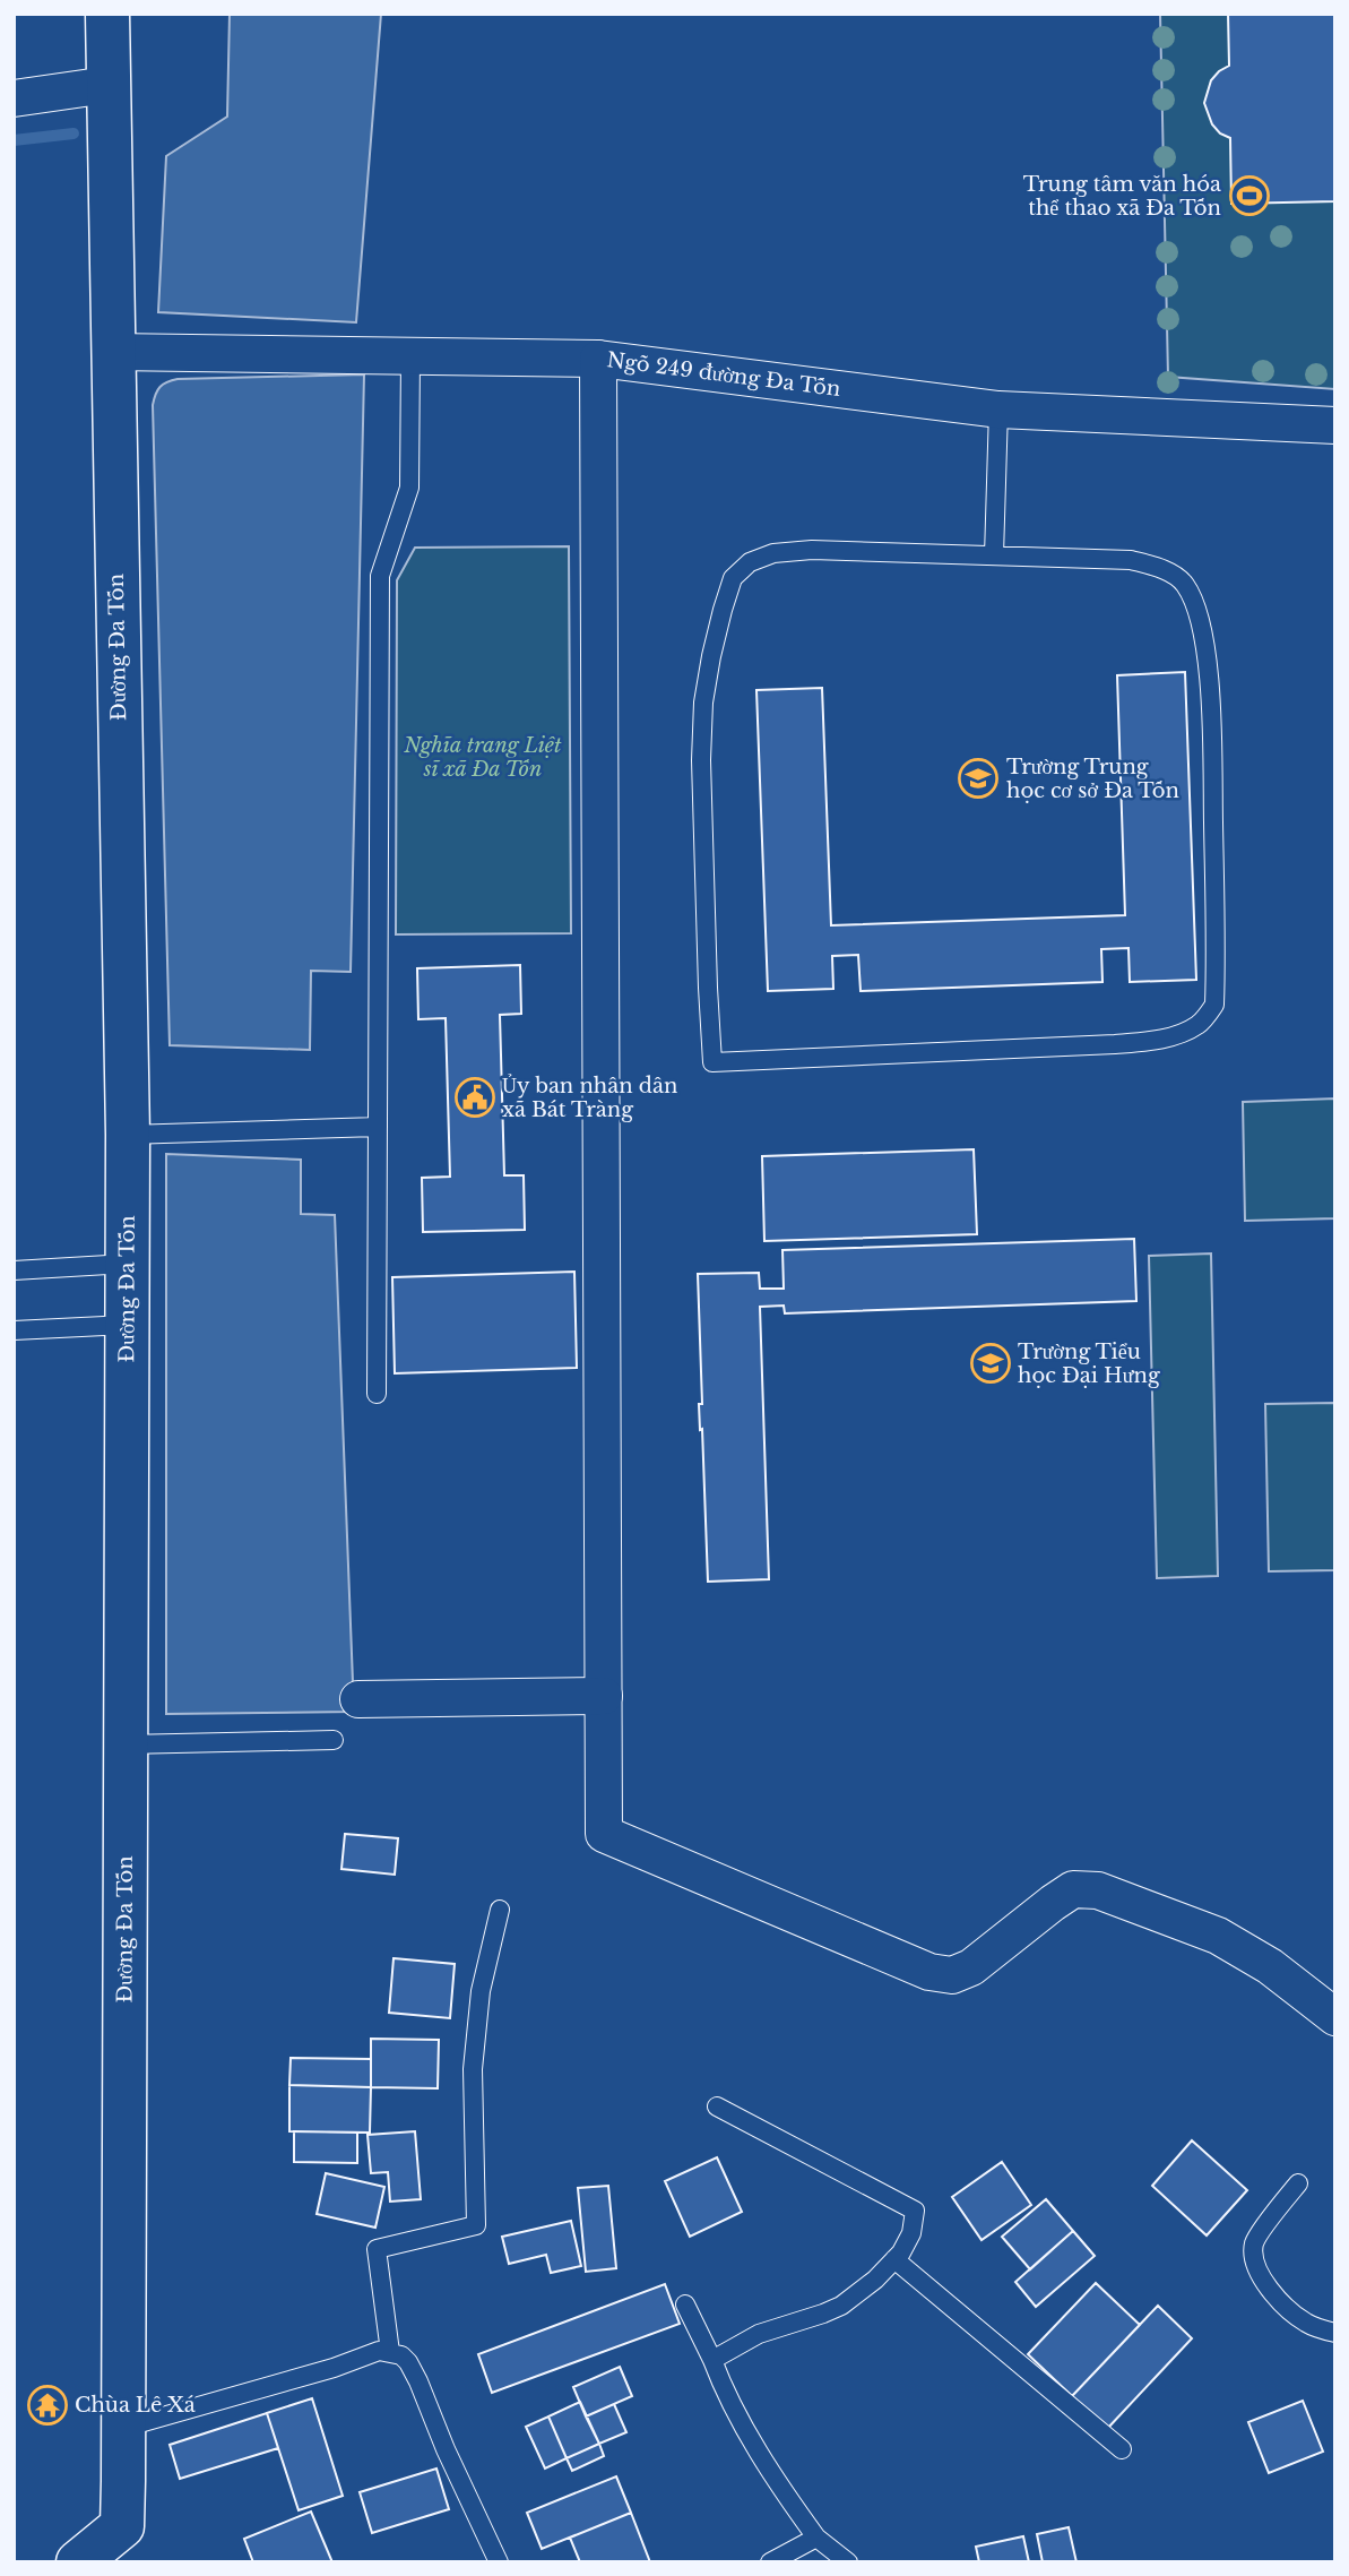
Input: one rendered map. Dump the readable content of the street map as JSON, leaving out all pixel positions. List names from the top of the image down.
{
  "streets": {
    "street": ["Ngõ 249 đường Đa Tốn", "Đường Đa Tốn"]
  },
  "crossings": [
    ["Ngõ 249 đường Đa Tốn", "Đường Đa Tốn"]
  ],
  "parks": ["Nghĩa trang Liệt sĩ xã Đa Tốn"],
  "places": {
    "sports": ["Trung tâm văn hóa thể thao xã Đa Tốn"],
    "school or university": ["Trường Trung học cơ sở Đa Tốn", "Trường Tiểu học Đại Hưng"],
    "public building": ["Ủy ban nhân dân xã Bát Tràng"],
    "temple": ["Chùa Lê Xá"]
  }
}
